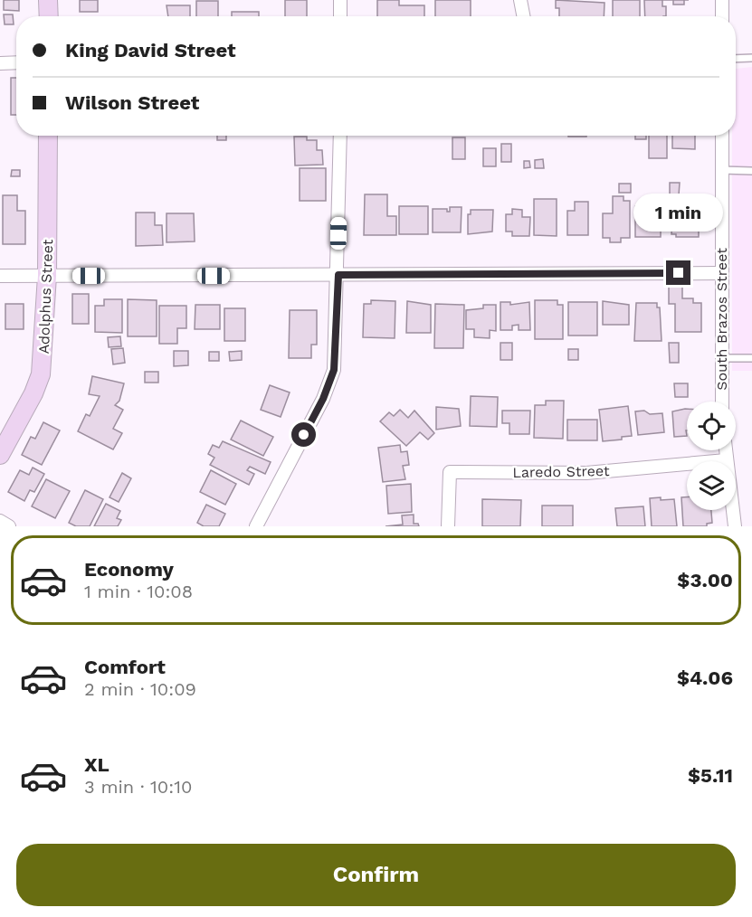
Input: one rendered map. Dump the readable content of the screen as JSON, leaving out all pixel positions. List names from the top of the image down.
{
  "streets": {
    "street": ["Adolphus Street", "South Brazos Street", "Laredo Street"]
  },
  "page": {
    "banner": ["King David Street", "Wilson Street"],
    "bubble": "1 min",
    "list": [
      {
        "name": "Economy",
        "note": "1 min · 10:08",
        "value": "$3.00"
      },
      {
        "name": "Comfort",
        "note": "2 min · 10:09",
        "value": "$4.06"
      },
      {
        "name": "XL",
        "note": "3 min · 10:10",
        "value": "$5.11"
      }
    ],
    "buttons": "Confirm"
  }
}
